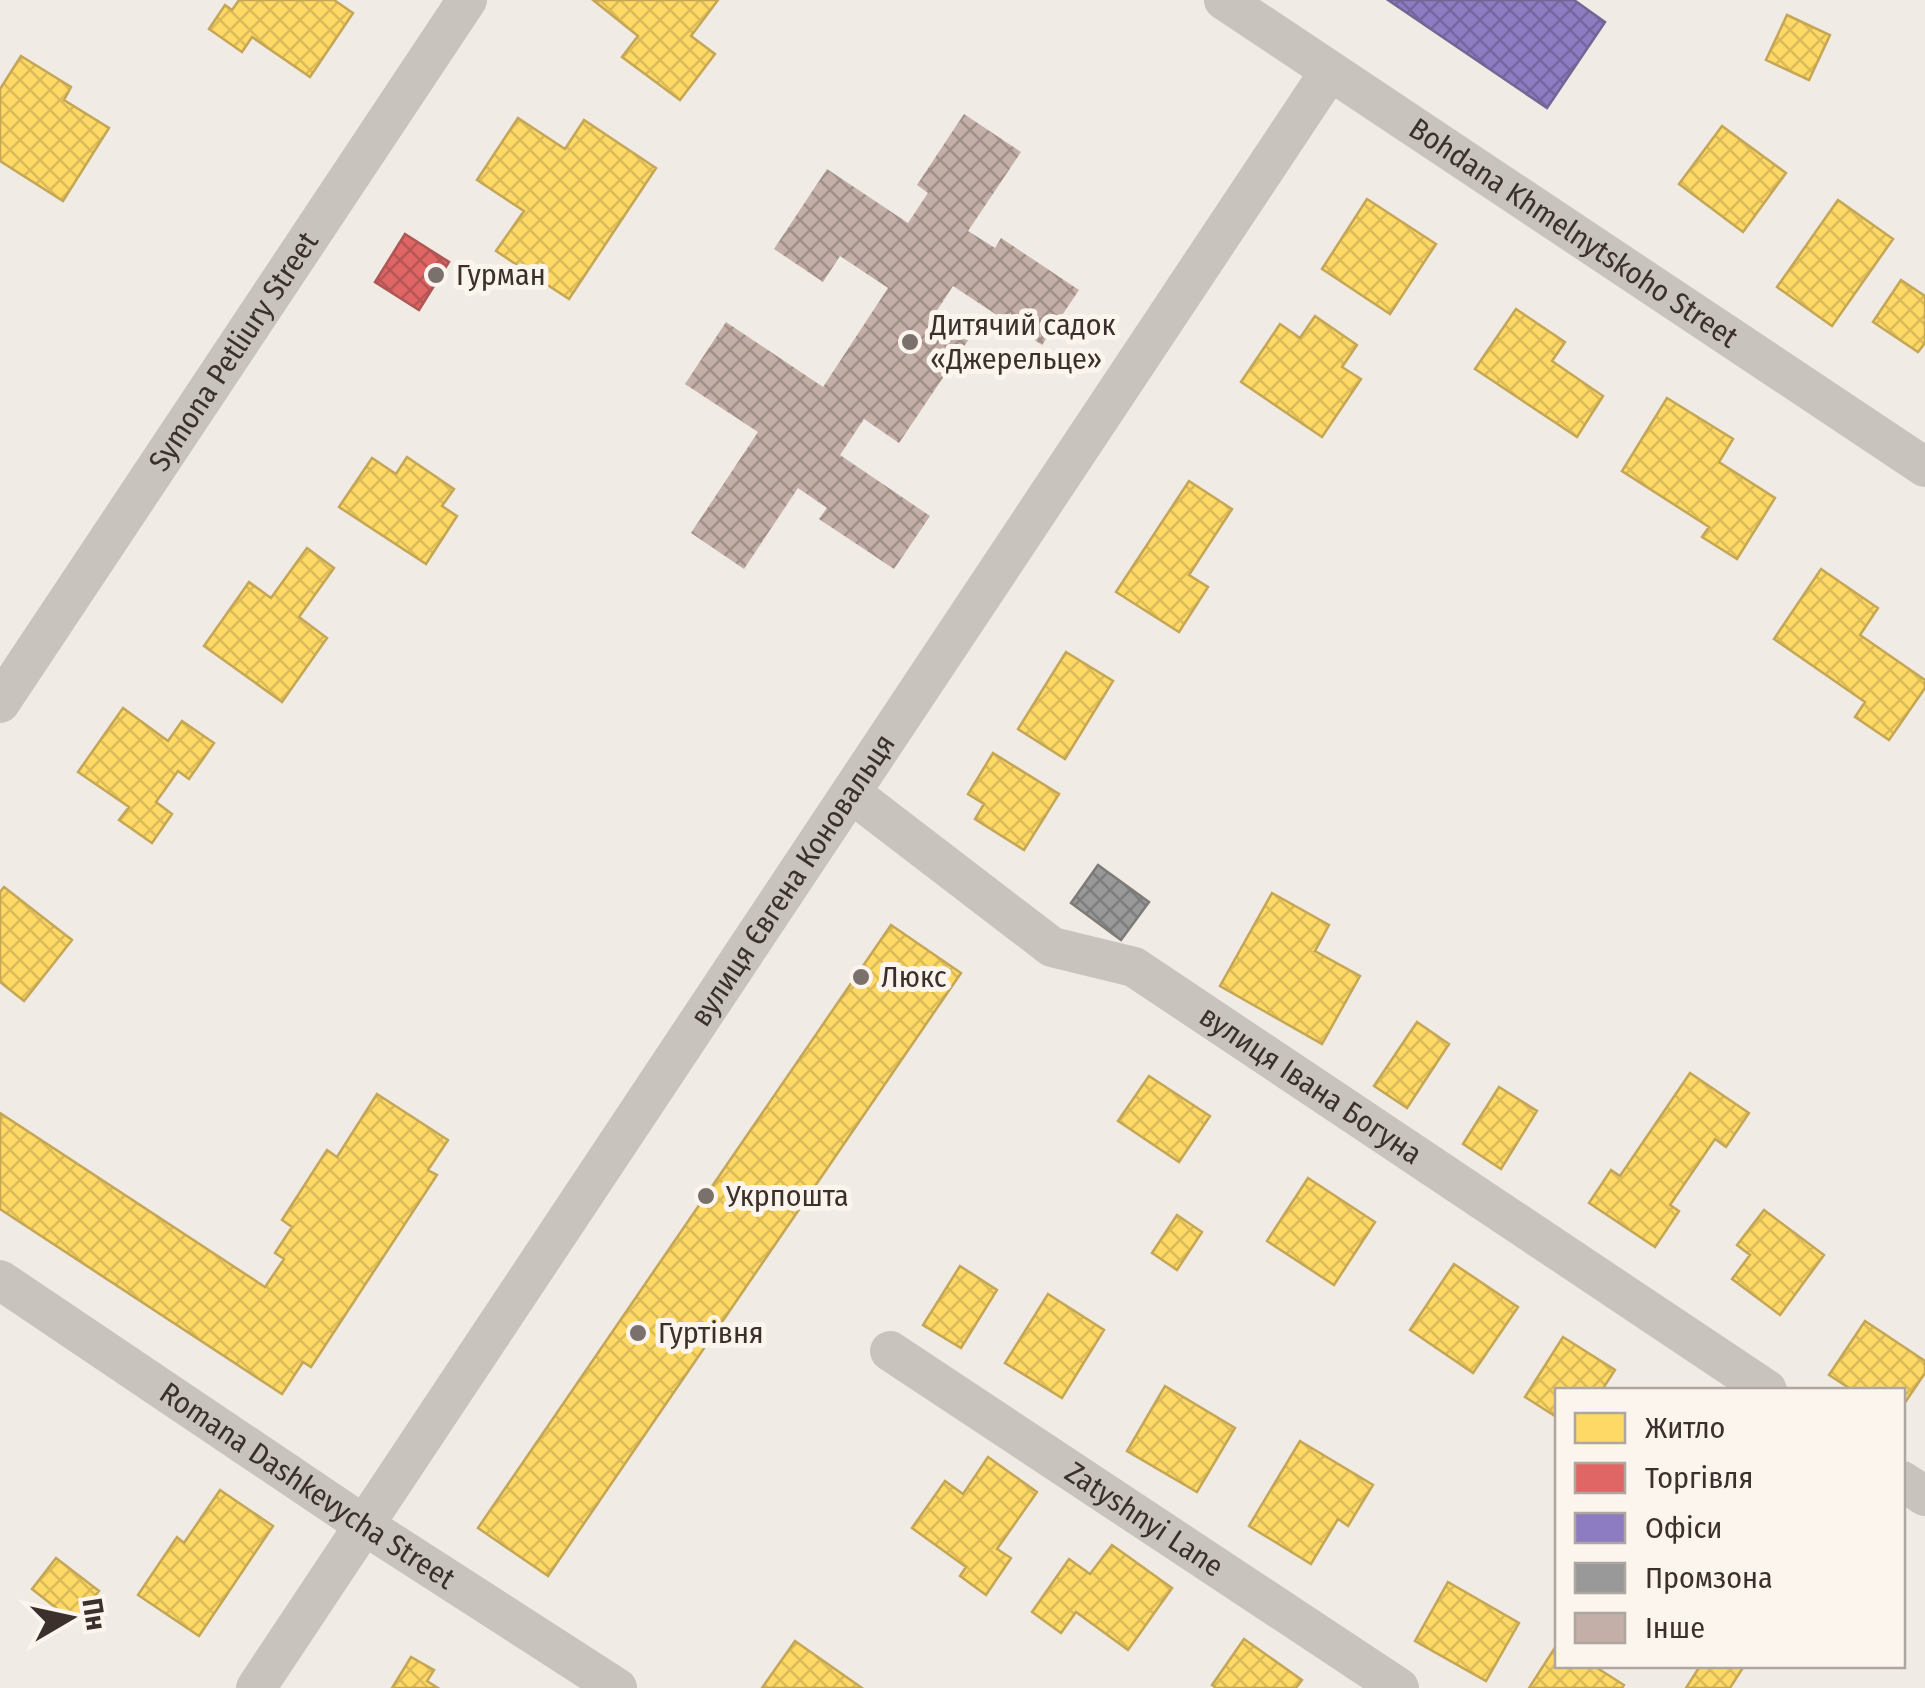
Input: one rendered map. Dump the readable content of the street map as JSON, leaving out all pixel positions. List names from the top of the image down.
{
  "streets": {
    "street": [
      "Bohdana Khmelnytskoho Street",
      "Symona Petliury Street",
      "вулиця Євгена Коновальця",
      "вулиця Івана Богуна",
      "Romana Dashkevycha Street",
      "Zatyshnyi Lane"
    ]
  },
  "crossings": [
    ["Bohdana Khmelnytskoho Street", "вулиця Євгена Коновальця"],
    ["вулиця Євгена Коновальця", "вулиця Івана Богуна"],
    ["вулиця Євгена Коновальця", "Romana Dashkevycha Street"]
  ],
  "places": [
    "Гурман",
    "Дитячий садок «Джерельце»",
    "Люкс",
    "Укрпошта",
    "Гуртівня"
  ],
  "legend": [
    "Житло",
    "Торгівля",
    "Офіси",
    "Промзона",
    "Інше"
  ],
  "north": "right"
}
